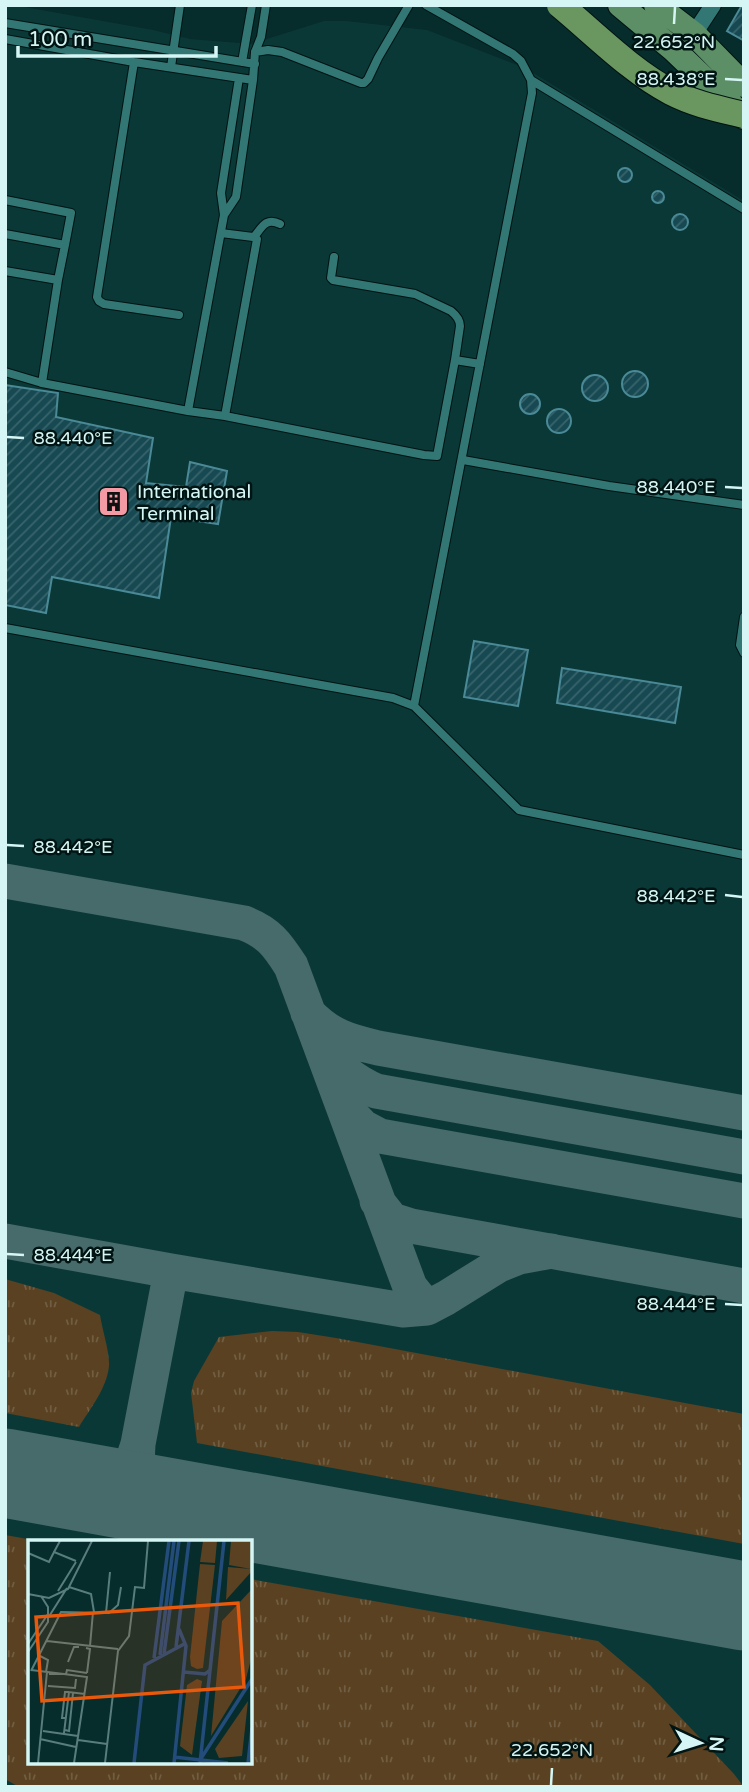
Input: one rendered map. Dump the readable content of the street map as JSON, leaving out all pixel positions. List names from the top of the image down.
{
  "places": {
    "building": ["International Terminal"]
  },
  "scale_bar": "100 m",
  "north": "right",
  "coordinates": [
    "22.652°N",
    "88.438°E",
    "88.440°E",
    "88.442°E",
    "88.444°E"
  ]
}
